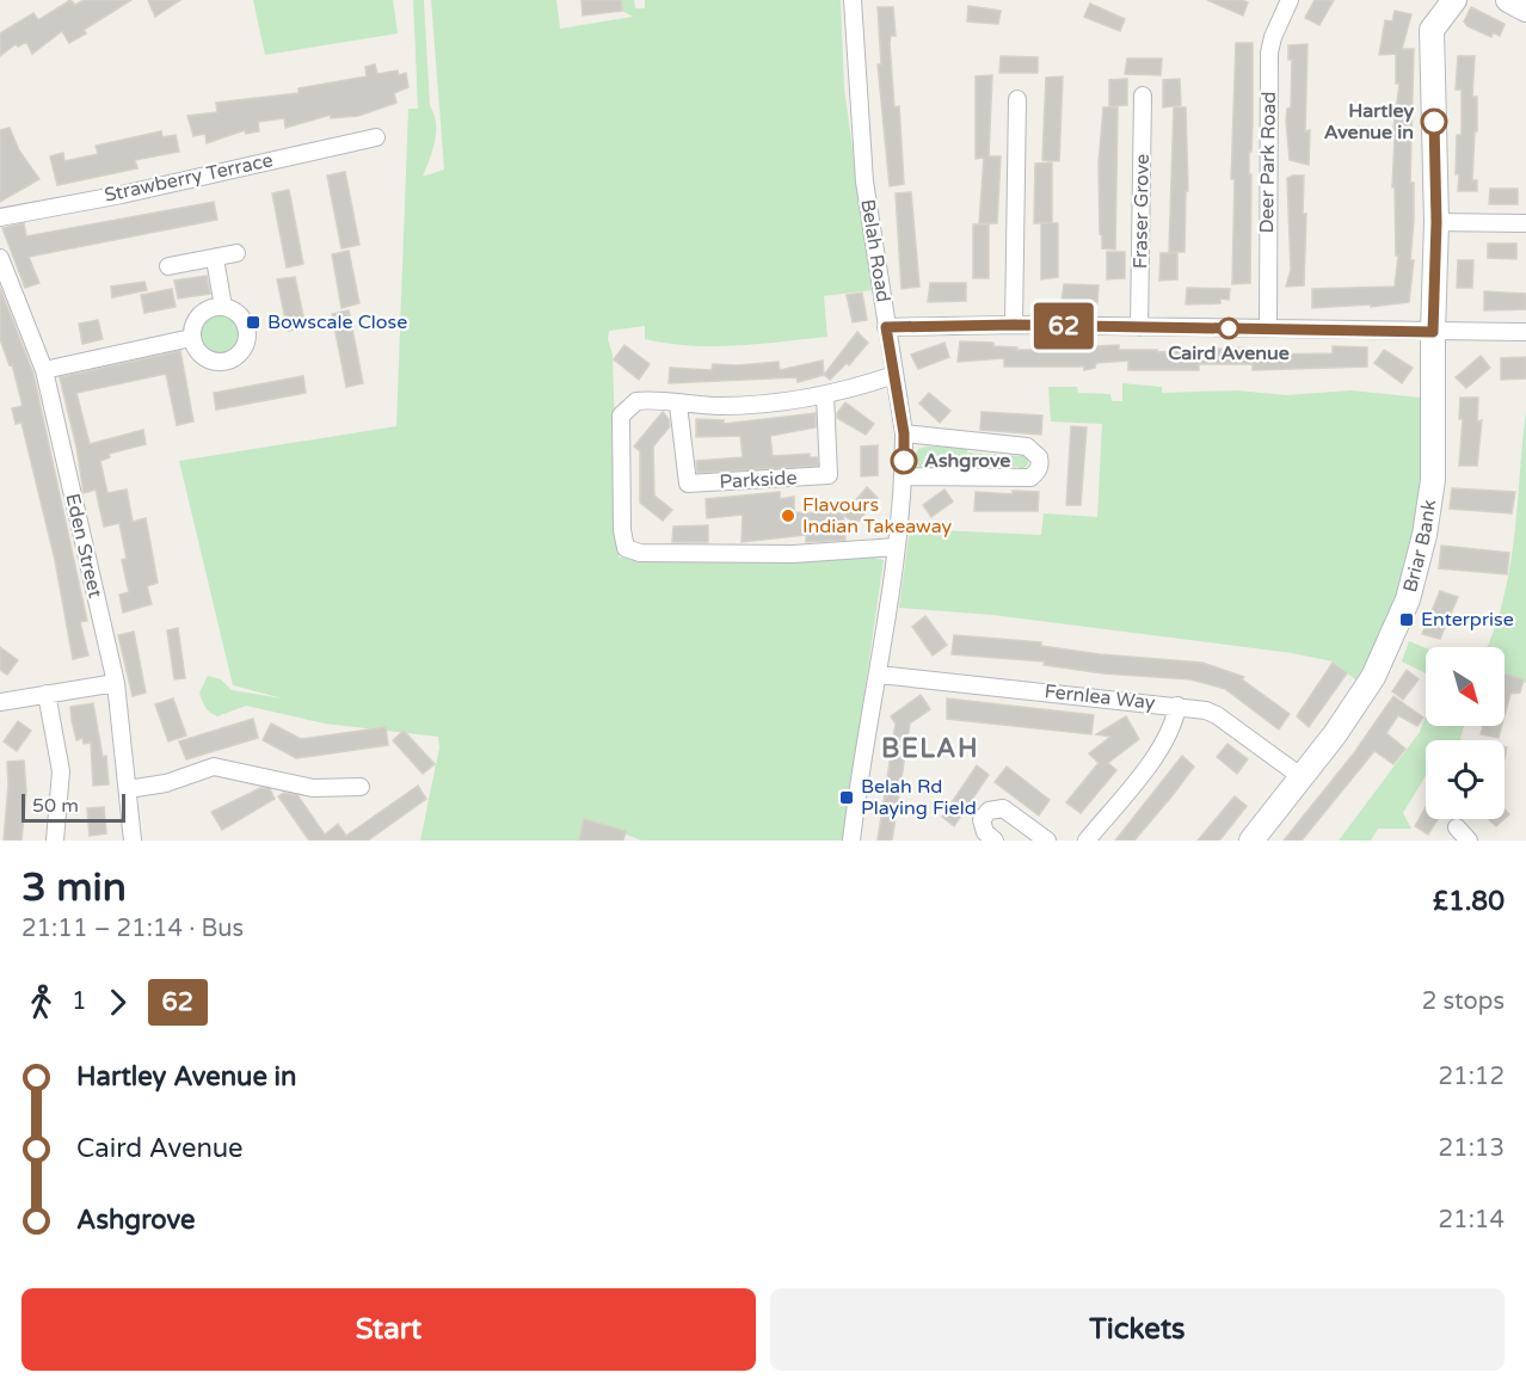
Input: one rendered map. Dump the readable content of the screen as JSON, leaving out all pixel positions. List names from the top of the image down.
{
  "streets": {
    "street": [
      "Deer Park Road",
      "Strawberry Terrace",
      "Fraser Grove",
      "Belah Road",
      "Parkside",
      "Eden Street",
      "Briar Bank",
      "Fernlea Way"
    ]
  },
  "crossings": [
    ["Belah Road", "Fernlea Way"],
    ["Briar Bank", "Fernlea Way"]
  ],
  "districts": ["BELAH"],
  "places": {
    "other": [
      "Hartley Avenue in",
      "Caird Avenue",
      "Ashgrove",
      "Flavours Indian Takeaway"
    ],
    "transit": ["Bowscale Close", "Enterprise", "Belah Rd Playing Field"]
  },
  "lines": ["bus line 62"],
  "scale_bar": "50 m",
  "north": "bottom right",
  "page": {
    "on_map": "62",
    "scale": "50 m",
    "heading": ["3 min", "21:11 – 21:14 · Bus", "£1.80"],
    "legs": ["1", "62", "2 stops"],
    "list": [
      {
        "name": "Hartley Avenue in",
        "value": "21:12"
      },
      {
        "name": "Caird Avenue",
        "value": "21:13"
      },
      {
        "name": "Ashgrove",
        "value": "21:14"
      }
    ],
    "buttons": ["Start", "Tickets"]
  }
}
